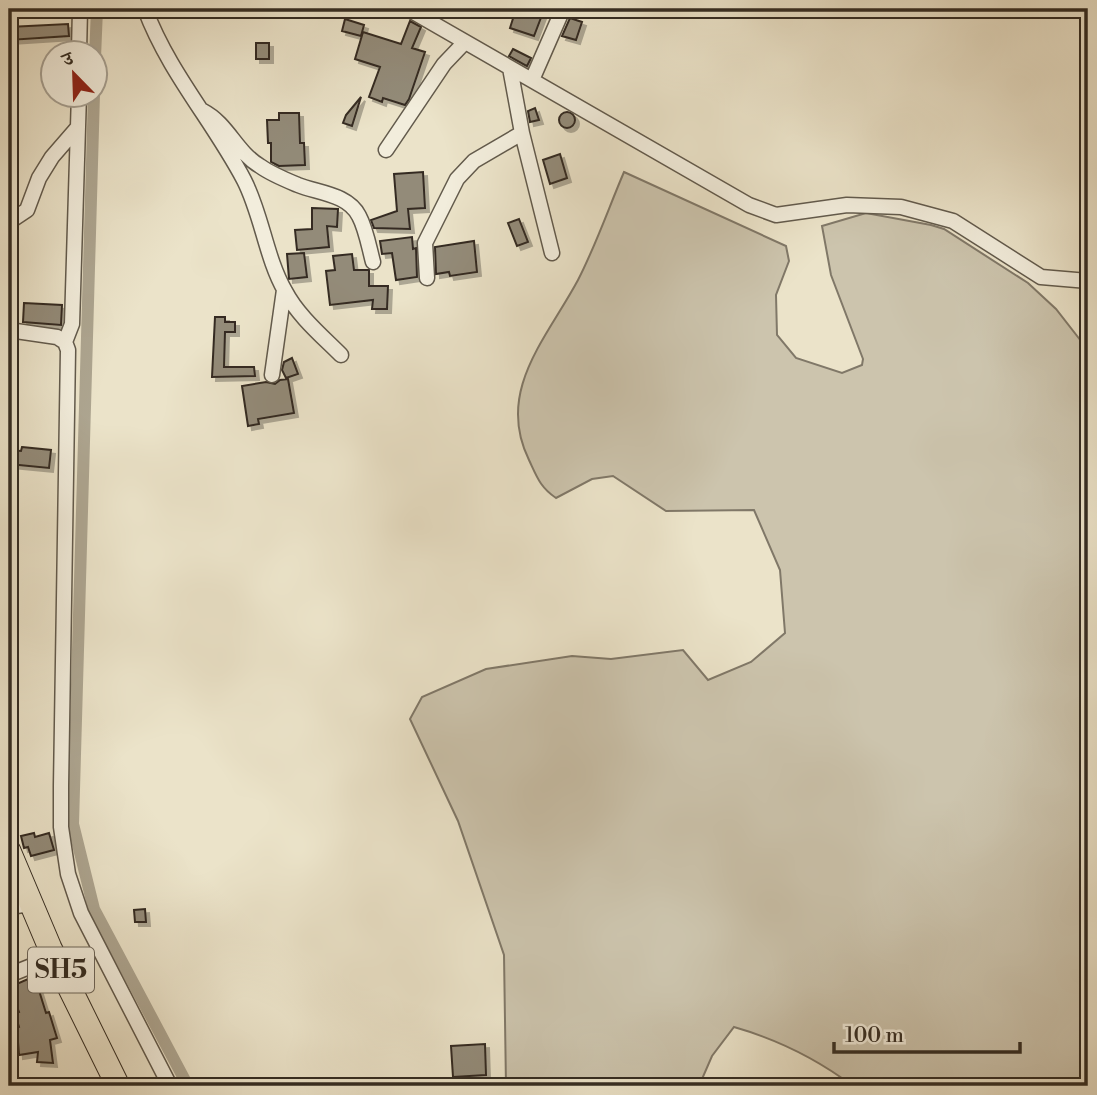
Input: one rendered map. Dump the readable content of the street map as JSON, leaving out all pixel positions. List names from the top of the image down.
{
  "streets": {
    "main road": ["SH5"]
  },
  "scale_bar": "100 m",
  "north": "top left"
}
